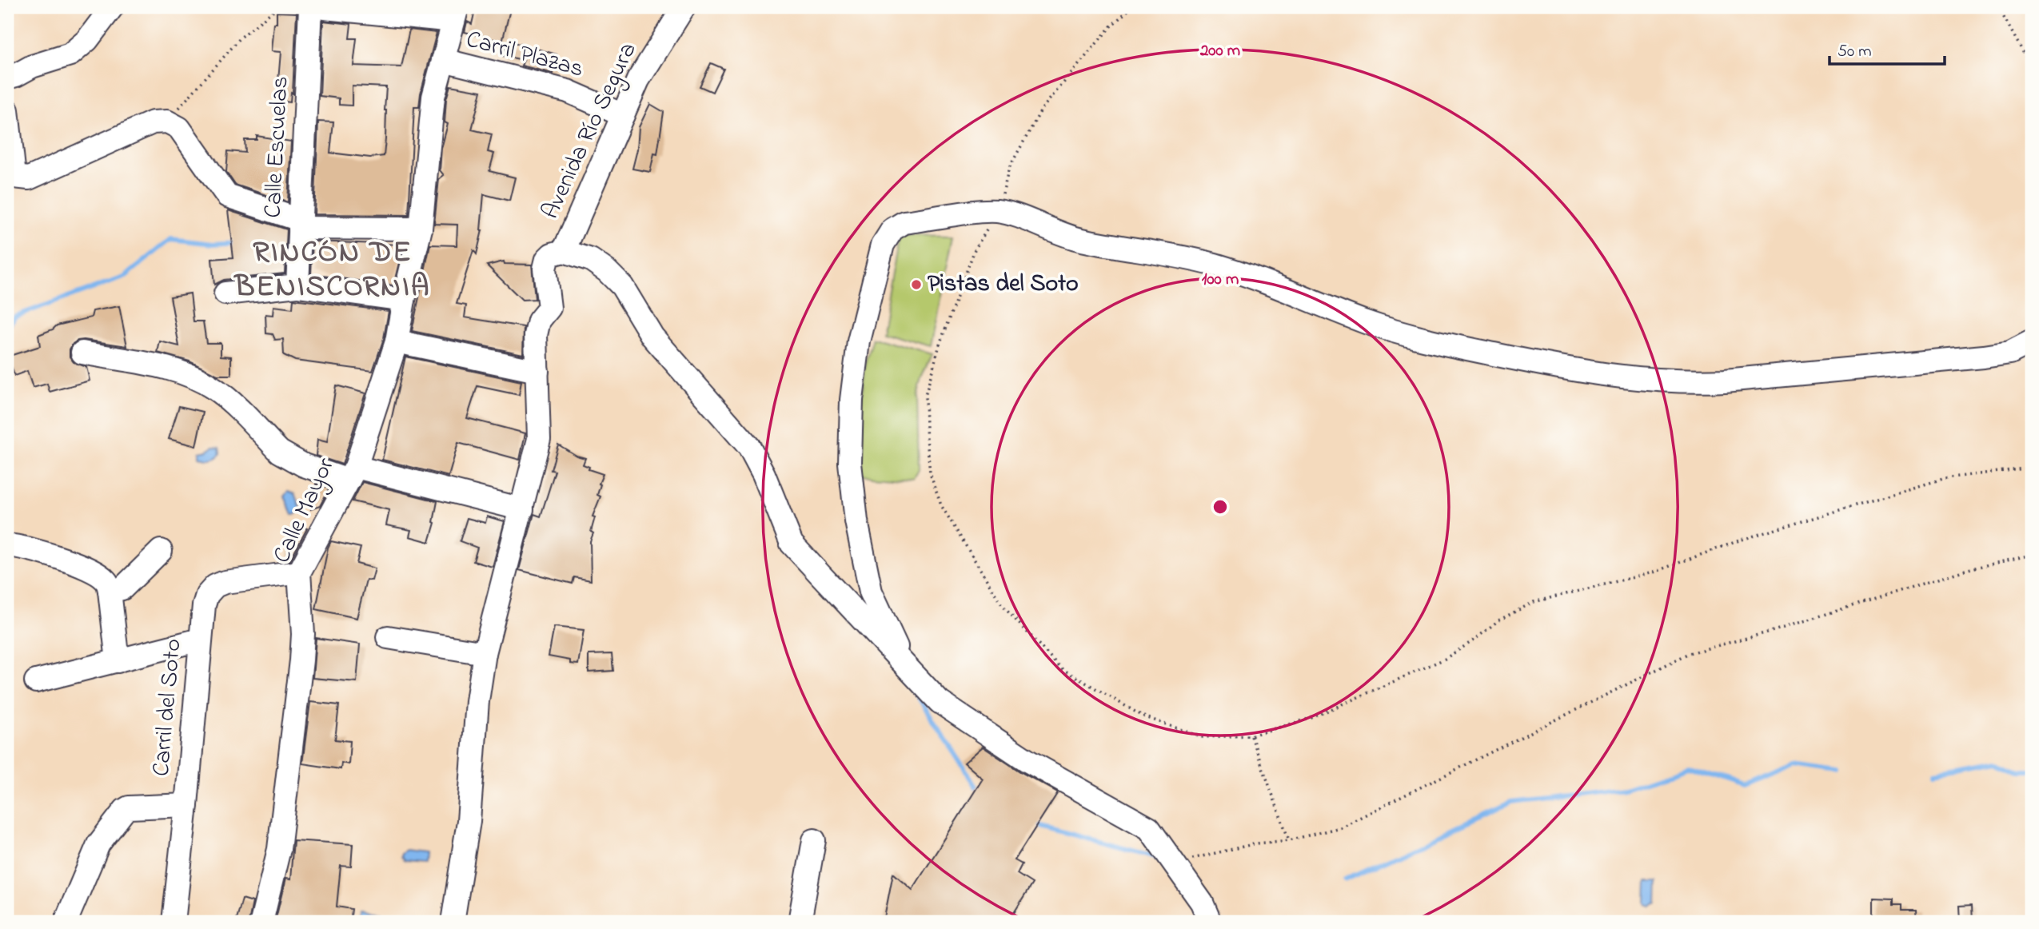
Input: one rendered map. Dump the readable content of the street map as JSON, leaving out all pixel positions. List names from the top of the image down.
{
  "streets": {
    "street": [
      "Carril Plazas",
      "Avenida Río Segura",
      "Calle Escuelas",
      "Calle Mayor",
      "Carril del Soto"
    ]
  },
  "crossings": [
    ["Carril Plazas", "Avenida Río Segura"],
    ["Carril Plazas", "Calle Mayor"],
    ["Calle Mayor", "Carril del Soto"]
  ],
  "districts": ["RINCÓN DE BENISCORNIA"],
  "places": ["Pistas del Soto"],
  "scale_bar": "50 m",
  "rings": ["200 m", "100 m"]
}
